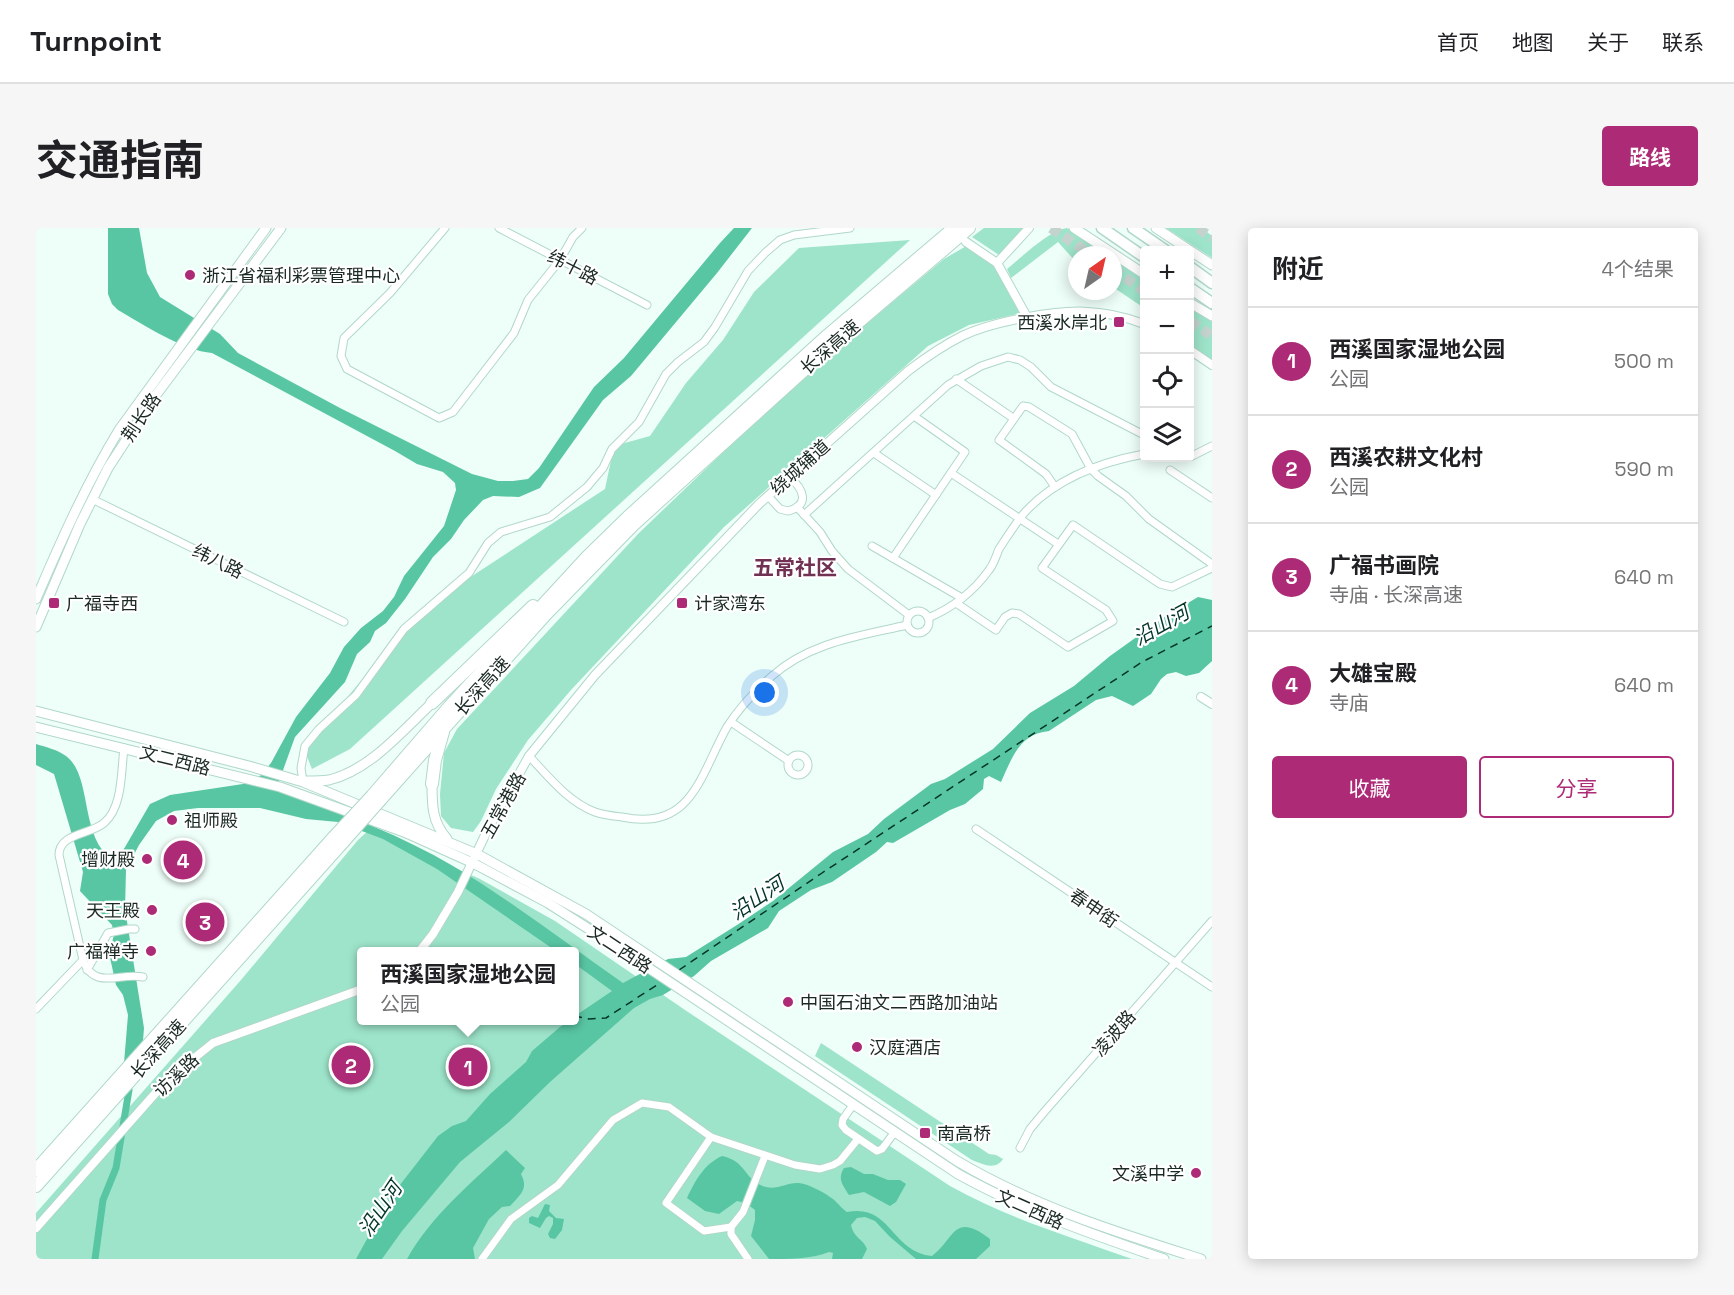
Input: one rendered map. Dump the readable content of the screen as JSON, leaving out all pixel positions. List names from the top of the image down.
{
  "streets": {
    "highway": ["长深高速"],
    "main road": ["荆长路", "文二西路"],
    "street": [
      "纬十路",
      "绕城辅道",
      "纬八路",
      "五常港路",
      "春申街",
      "凌波路",
      "访溪路"
    ]
  },
  "crossings": [
    ["荆长路", "纬八路"],
    ["绕城辅道", "五常港路"],
    ["文二西路", "五常港路"],
    ["春申街", "凌波路"]
  ],
  "districts": ["五常社区"],
  "water": ["沿山河"],
  "places": {
    "other": [
      "浙江省福利彩票管理中心",
      "祖师殿",
      "增财殿",
      "天王殿",
      "广福禅寺",
      "中国石油文二西路加油站",
      "汉庭酒店",
      "文溪中学"
    ],
    "transit": [
      "西溪水岸北",
      "广福寺西",
      "计家湾东",
      "南高桥"
    ]
  },
  "north": "top right",
  "page": {
    "header": "Turnpoint",
    "nav": [
      "首页",
      "地图",
      "关于",
      "联系"
    ],
    "title": "交通指南",
    "buttons": [
      "路线",
      ["收藏", "分享"]
    ],
    "heading": ["附近", "4个结果"],
    "map_buttons": ["+", "−"],
    "list": [
      {
        "mark": "1",
        "name": "西溪国家湿地公园",
        "note": "公园",
        "value": "500 m"
      },
      {
        "mark": "2",
        "name": "西溪农耕文化村",
        "note": "公园",
        "value": "590 m"
      },
      {
        "mark": "3",
        "name": "广福书画院",
        "note": "寺庙 · 长深高速",
        "value": "640 m"
      },
      {
        "mark": "4",
        "name": "大雄宝殿",
        "note": "寺庙",
        "value": "640 m"
      }
    ],
    "pins": [
      "4",
      "3",
      "2",
      "1"
    ],
    "popup": ["西溪国家湿地公园", "公园"]
  }
}
